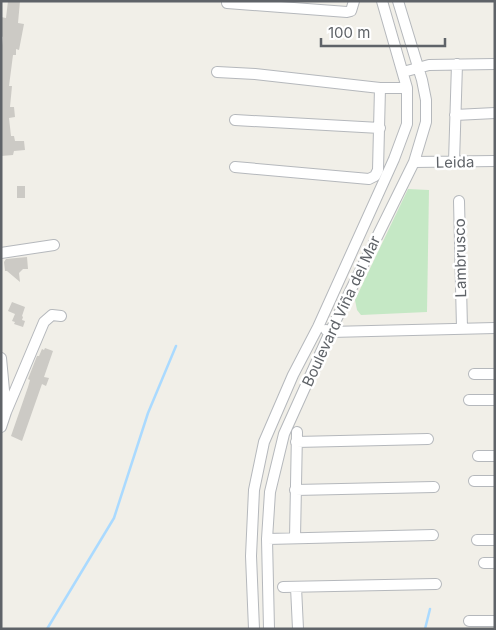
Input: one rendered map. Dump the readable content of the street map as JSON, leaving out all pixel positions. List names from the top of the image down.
{
  "streets": {
    "street": ["Leida", "Lambrusco", "Boulevard Viña del Mar"]
  },
  "crossings": [
    ["Leida", "Boulevard Viña del Mar"]
  ],
  "scale_bar": "100 m"
}
